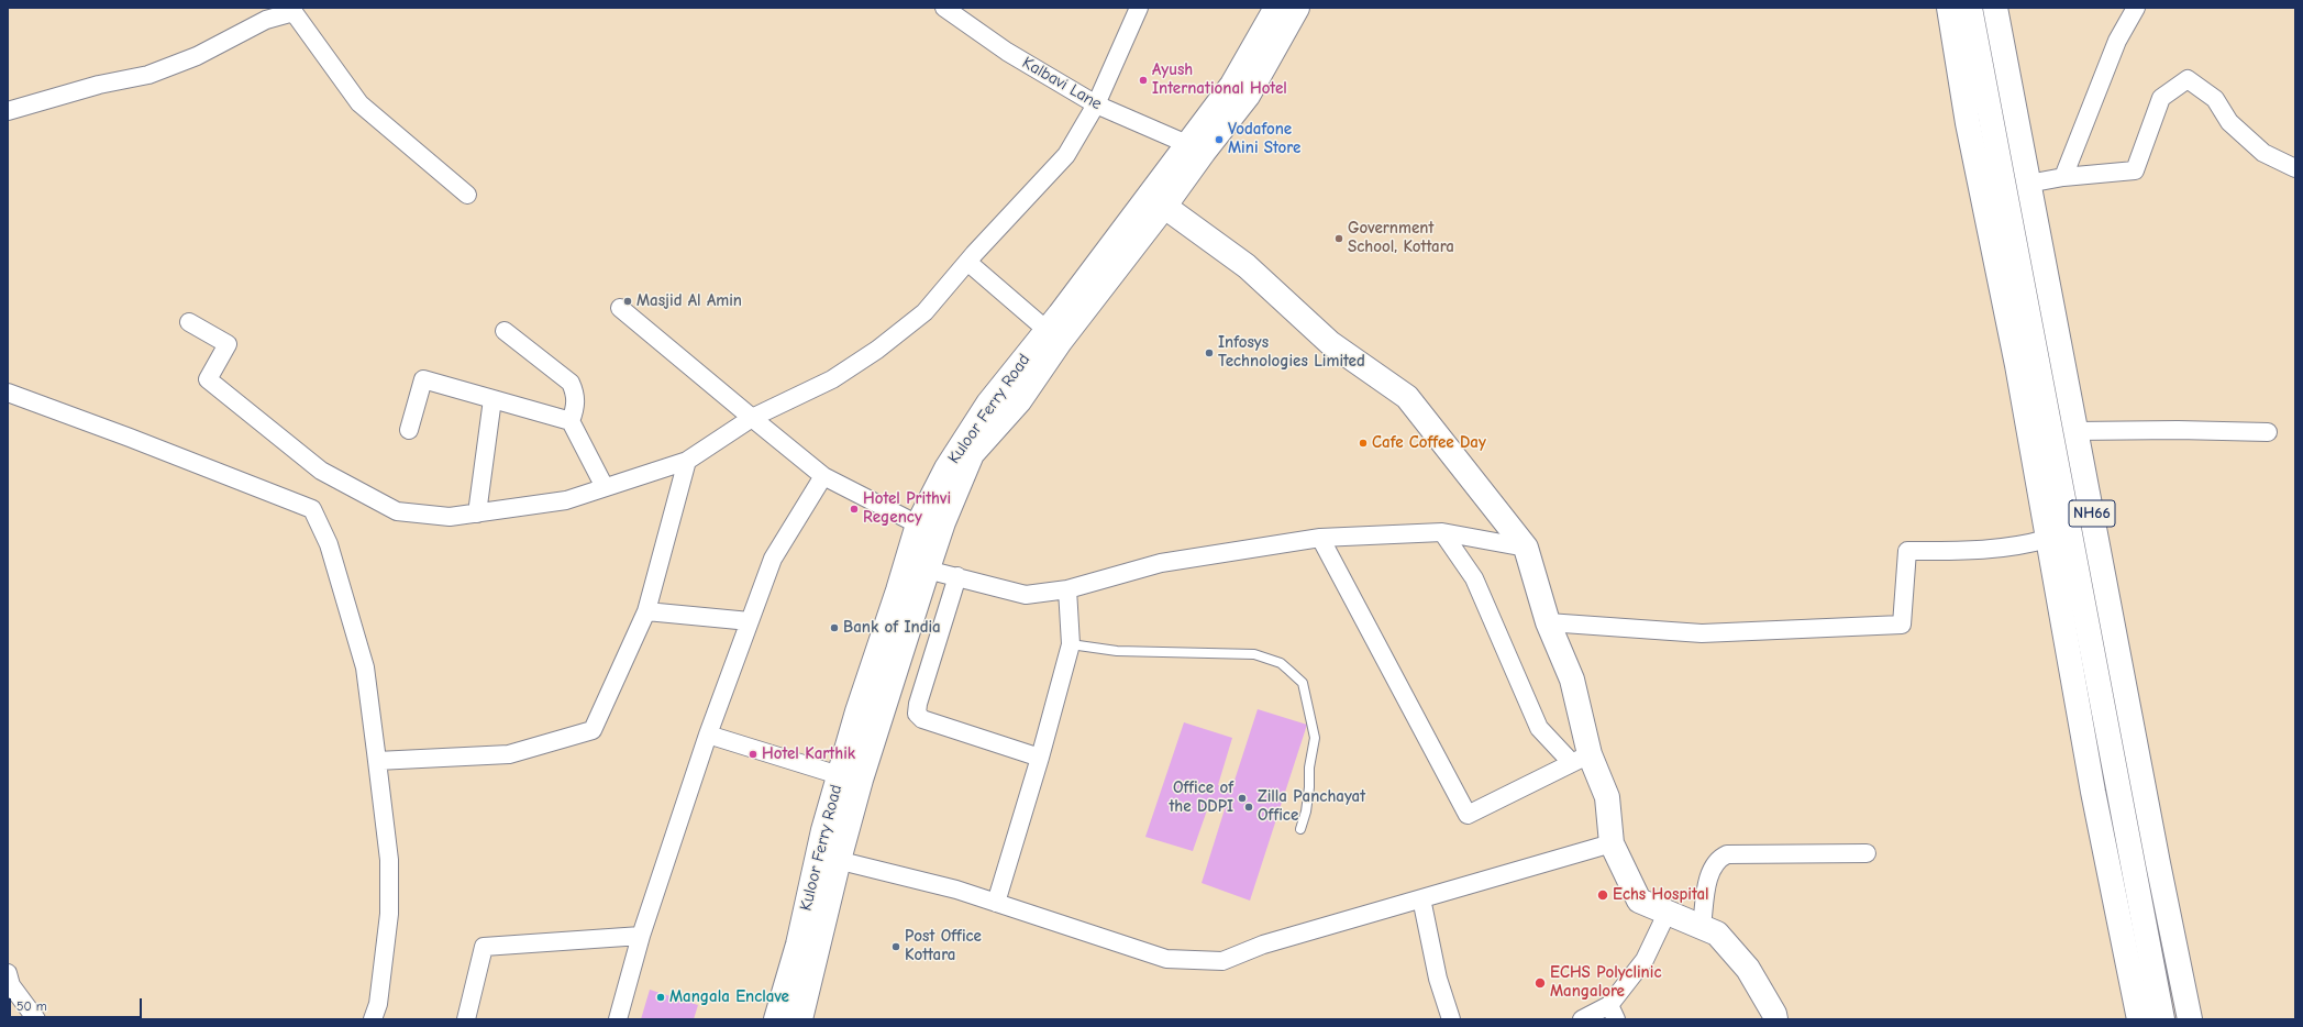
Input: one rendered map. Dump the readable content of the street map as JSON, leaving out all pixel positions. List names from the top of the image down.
{
  "streets": {
    "main road": ["Kuloor Ferry Road", "NH66"],
    "street": ["Kalbavi Lane"]
  },
  "crossings": [
    ["Kalbavi Lane", "Kuloor Ferry Road"]
  ],
  "places": [
    "Ayush International Hotel",
    "Vodafone Mini Store",
    "Government School, Kottara",
    "Masjid Al Amin",
    "Infosys Technologies Limited",
    "Cafe Coffee Day",
    "Hotel Prithvi Regency",
    "Bank of India",
    "Hotel Karthik",
    "Office of the DDPI",
    "Zilla Panchayat Office",
    "Echs Hospital",
    "Post Office Kottara",
    "ECHS Polyclinic Mangalore",
    "Mangala Enclave"
  ],
  "scale_bar": "50 m"
}
